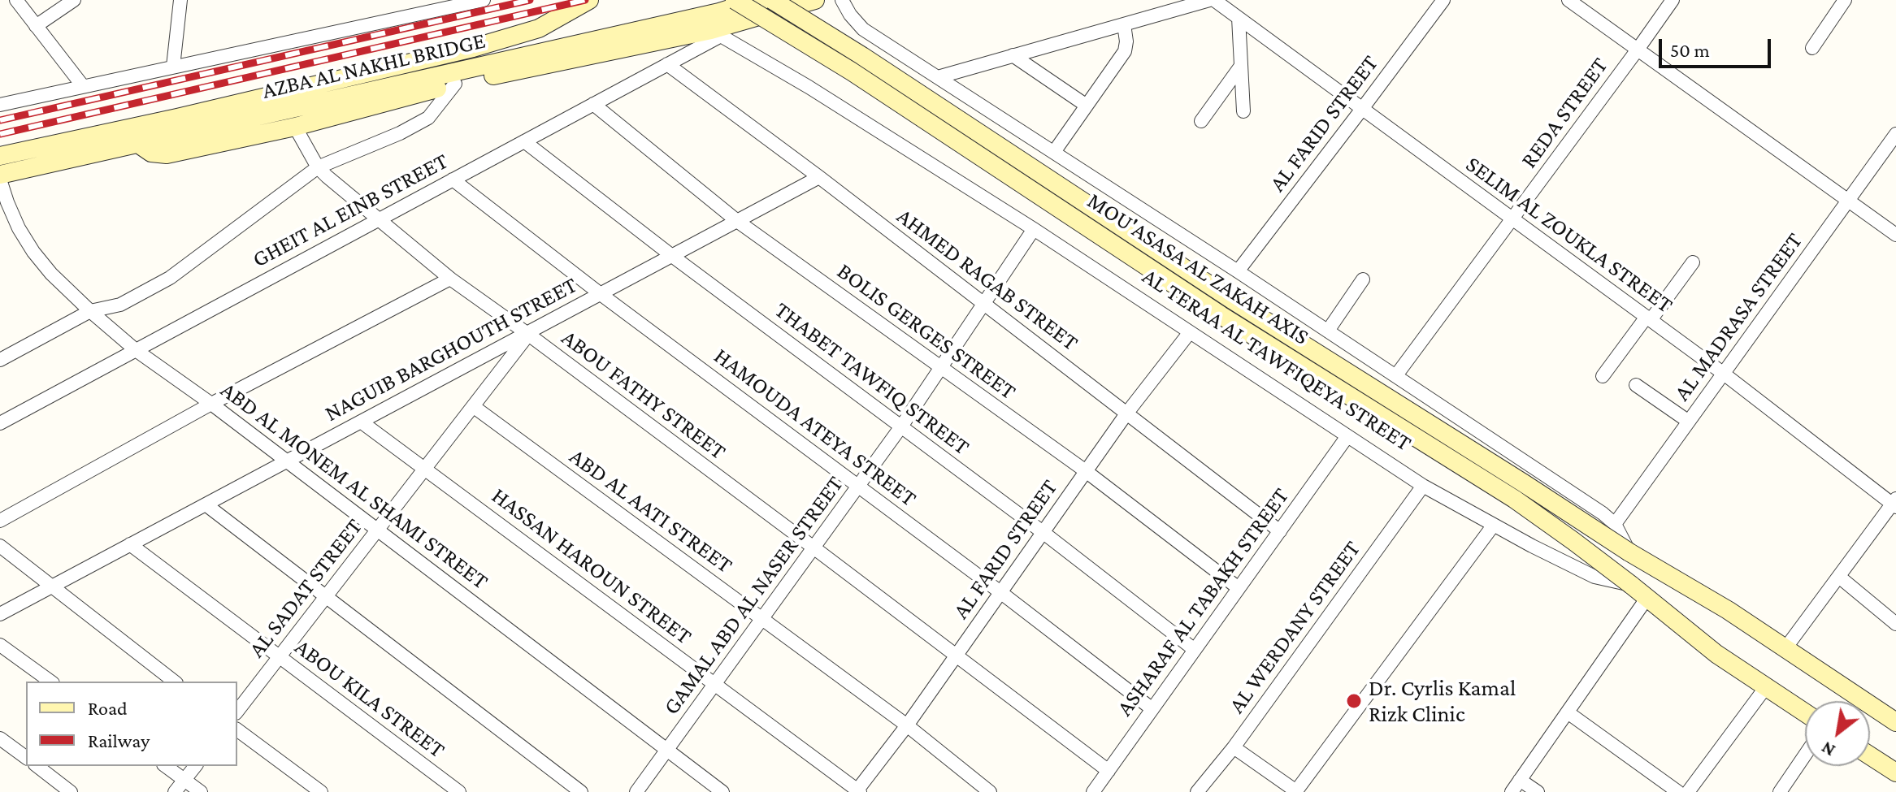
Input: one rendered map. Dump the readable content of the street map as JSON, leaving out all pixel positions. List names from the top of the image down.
{
  "streets": {
    "main road": ["AZBA AL NAKHL BRIDGE", "MOU'ASASA AL ZAKAH AXIS", "AL TERAA AL TAWFIQEYA STREET"],
    "street": [
      "REDA STREET",
      "AL FARID STREET",
      "GHEIT AL EINB STREET",
      "SELIM AL ZOUKLA STREET",
      "AHMED RAGAB STREET",
      "AL MADRASA STREET",
      "BOLIS GERGES STREET",
      "NAGUIB BARGHOUTH STREET",
      "THABET TAWFIQ STREET",
      "ABOU FATHY STREET",
      "HAMOUDA ATEYA STREET",
      "ABD AL MONEM AL SHAMI STREET",
      "ABD AL AATI STREET",
      "HASSAN HAROUN STREET",
      "AL SADAT STREET",
      "GAMAL ABD AL NASER STREET",
      "ASHARAF AL TABAKH STREET",
      "AL WERDANY STREET",
      "ABOU KILA STREET"
    ]
  },
  "crossings": [
    ["AZBA AL NAKHL BRIDGE", "ABD AL MONEM AL SHAMI STREET"],
    ["REDA STREET", "SELIM AL ZOUKLA STREET"],
    ["AL FARID STREET", "SELIM AL ZOUKLA STREET"],
    ["AL FARID STREET", "AHMED RAGAB STREET"],
    ["AL FARID STREET", "BOLIS GERGES STREET"],
    ["AL FARID STREET", "AL TERAA AL TAWFIQEYA STREET"],
    ["AL FARID STREET", "THABET TAWFIQ STREET"],
    ["AL FARID STREET", "ABOU FATHY STREET"],
    ["AL FARID STREET", "HAMOUDA ATEYA STREET"],
    ["AL FARID STREET", "ABD AL AATI STREET"],
    ["AL FARID STREET", "HASSAN HAROUN STREET"],
    ["GHEIT AL EINB STREET", "AHMED RAGAB STREET"],
    ["GHEIT AL EINB STREET", "BOLIS GERGES STREET"],
    ["GHEIT AL EINB STREET", "AL TERAA AL TAWFIQEYA STREET"],
    ["GHEIT AL EINB STREET", "THABET TAWFIQ STREET"],
    ["GHEIT AL EINB STREET", "ABOU FATHY STREET"],
    ["GHEIT AL EINB STREET", "HAMOUDA ATEYA STREET"],
    ["GHEIT AL EINB STREET", "ABD AL MONEM AL SHAMI STREET"],
    ["SELIM AL ZOUKLA STREET", "AL MADRASA STREET"],
    ["MOU'ASASA AL ZAKAH AXIS", "AL TERAA AL TAWFIQEYA STREET"],
    ["AHMED RAGAB STREET", "NAGUIB BARGHOUTH STREET"],
    ["AHMED RAGAB STREET", "GAMAL ABD AL NASER STREET"],
    ["AHMED RAGAB STREET", "ASHARAF AL TABAKH STREET"],
    ["BOLIS GERGES STREET", "NAGUIB BARGHOUTH STREET"],
    ["BOLIS GERGES STREET", "GAMAL ABD AL NASER STREET"],
    ["BOLIS GERGES STREET", "ASHARAF AL TABAKH STREET"],
    ["NAGUIB BARGHOUTH STREET", "THABET TAWFIQ STREET"],
    ["NAGUIB BARGHOUTH STREET", "ABOU FATHY STREET"],
    ["NAGUIB BARGHOUTH STREET", "HAMOUDA ATEYA STREET"],
    ["NAGUIB BARGHOUTH STREET", "ABD AL MONEM AL SHAMI STREET"],
    ["NAGUIB BARGHOUTH STREET", "HASSAN HAROUN STREET"],
    ["NAGUIB BARGHOUTH STREET", "AL SADAT STREET"],
    ["NAGUIB BARGHOUTH STREET", "ABOU KILA STREET"],
    ["AL TERAA AL TAWFIQEYA STREET", "GAMAL ABD AL NASER STREET"],
    ["AL TERAA AL TAWFIQEYA STREET", "ASHARAF AL TABAKH STREET"],
    ["AL TERAA AL TAWFIQEYA STREET", "AL WERDANY STREET"],
    ["THABET TAWFIQ STREET", "GAMAL ABD AL NASER STREET"],
    ["THABET TAWFIQ STREET", "ASHARAF AL TABAKH STREET"],
    ["ABOU FATHY STREET", "AL SADAT STREET"],
    ["ABOU FATHY STREET", "GAMAL ABD AL NASER STREET"],
    ["ABOU FATHY STREET", "ASHARAF AL TABAKH STREET"],
    ["HAMOUDA ATEYA STREET", "GAMAL ABD AL NASER STREET"],
    ["HAMOUDA ATEYA STREET", "ASHARAF AL TABAKH STREET"],
    ["ABD AL MONEM AL SHAMI STREET", "AL SADAT STREET"],
    ["ABD AL MONEM AL SHAMI STREET", "GAMAL ABD AL NASER STREET"],
    ["ABD AL AATI STREET", "AL SADAT STREET"],
    ["ABD AL AATI STREET", "GAMAL ABD AL NASER STREET"],
    ["HASSAN HAROUN STREET", "AL SADAT STREET"],
    ["HASSAN HAROUN STREET", "GAMAL ABD AL NASER STREET"],
    ["AL SADAT STREET", "ABOU KILA STREET"]
  ],
  "places": ["Dr. Cyrlis Kamal Rizk Clinic"],
  "legend": ["Road", "Railway"],
  "scale_bar": "50 m",
  "north": "bottom left"
}
